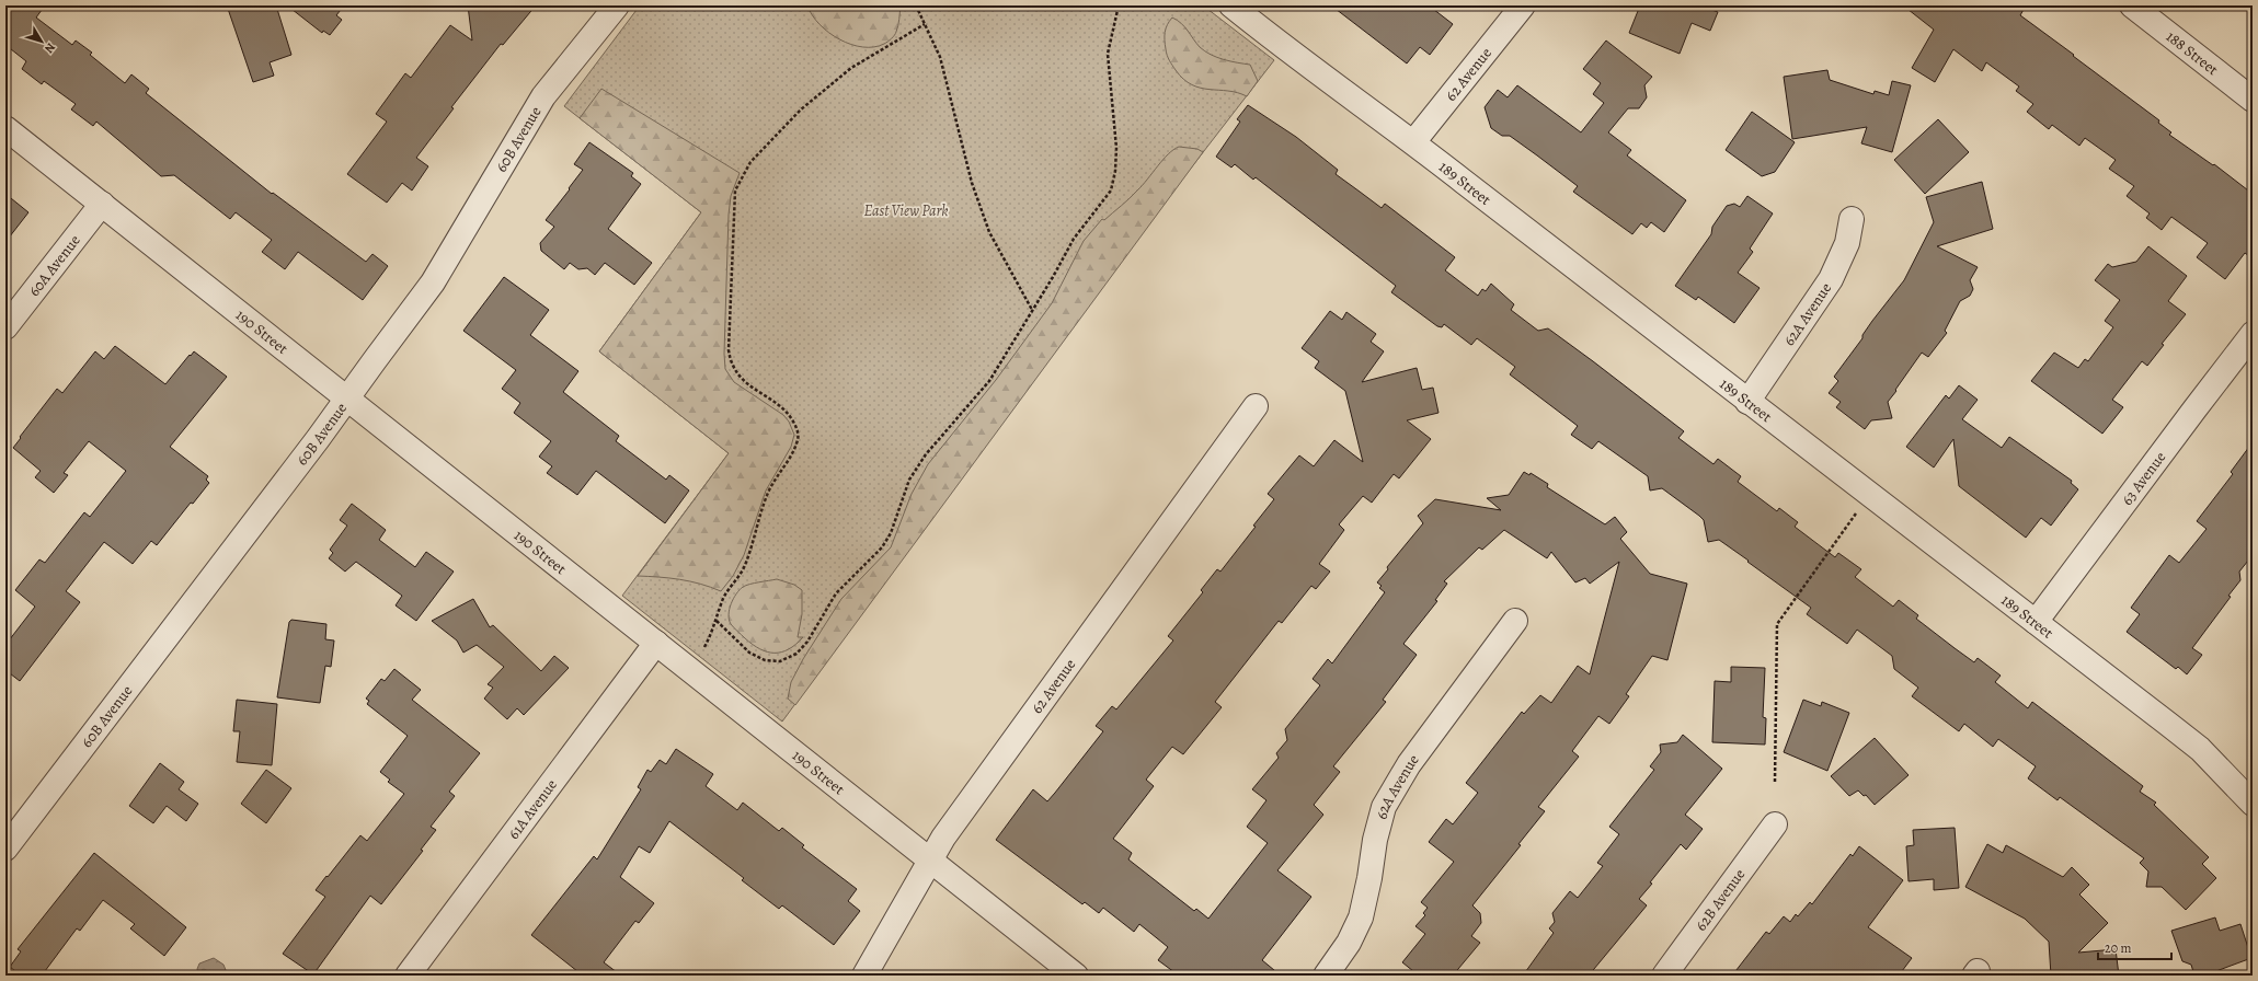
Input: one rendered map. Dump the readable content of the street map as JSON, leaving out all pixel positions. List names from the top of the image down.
{
  "streets": {
    "street": [
      "188 Street",
      "62 Avenue",
      "60B Avenue",
      "189 Street",
      "60A Avenue",
      "62A Avenue",
      "190 Street",
      "63 Avenue",
      "61A Avenue",
      "62B Avenue"
    ]
  },
  "crossings": [
    ["62 Avenue", "189 Street"],
    ["62 Avenue", "190 Street"],
    ["60B Avenue", "190 Street"],
    ["189 Street", "62A Avenue"],
    ["189 Street", "63 Avenue"],
    ["60A Avenue", "190 Street"],
    ["190 Street", "61A Avenue"]
  ],
  "parks": ["East View Park"],
  "scale_bar": "20 m",
  "north": "bottom right"
}
